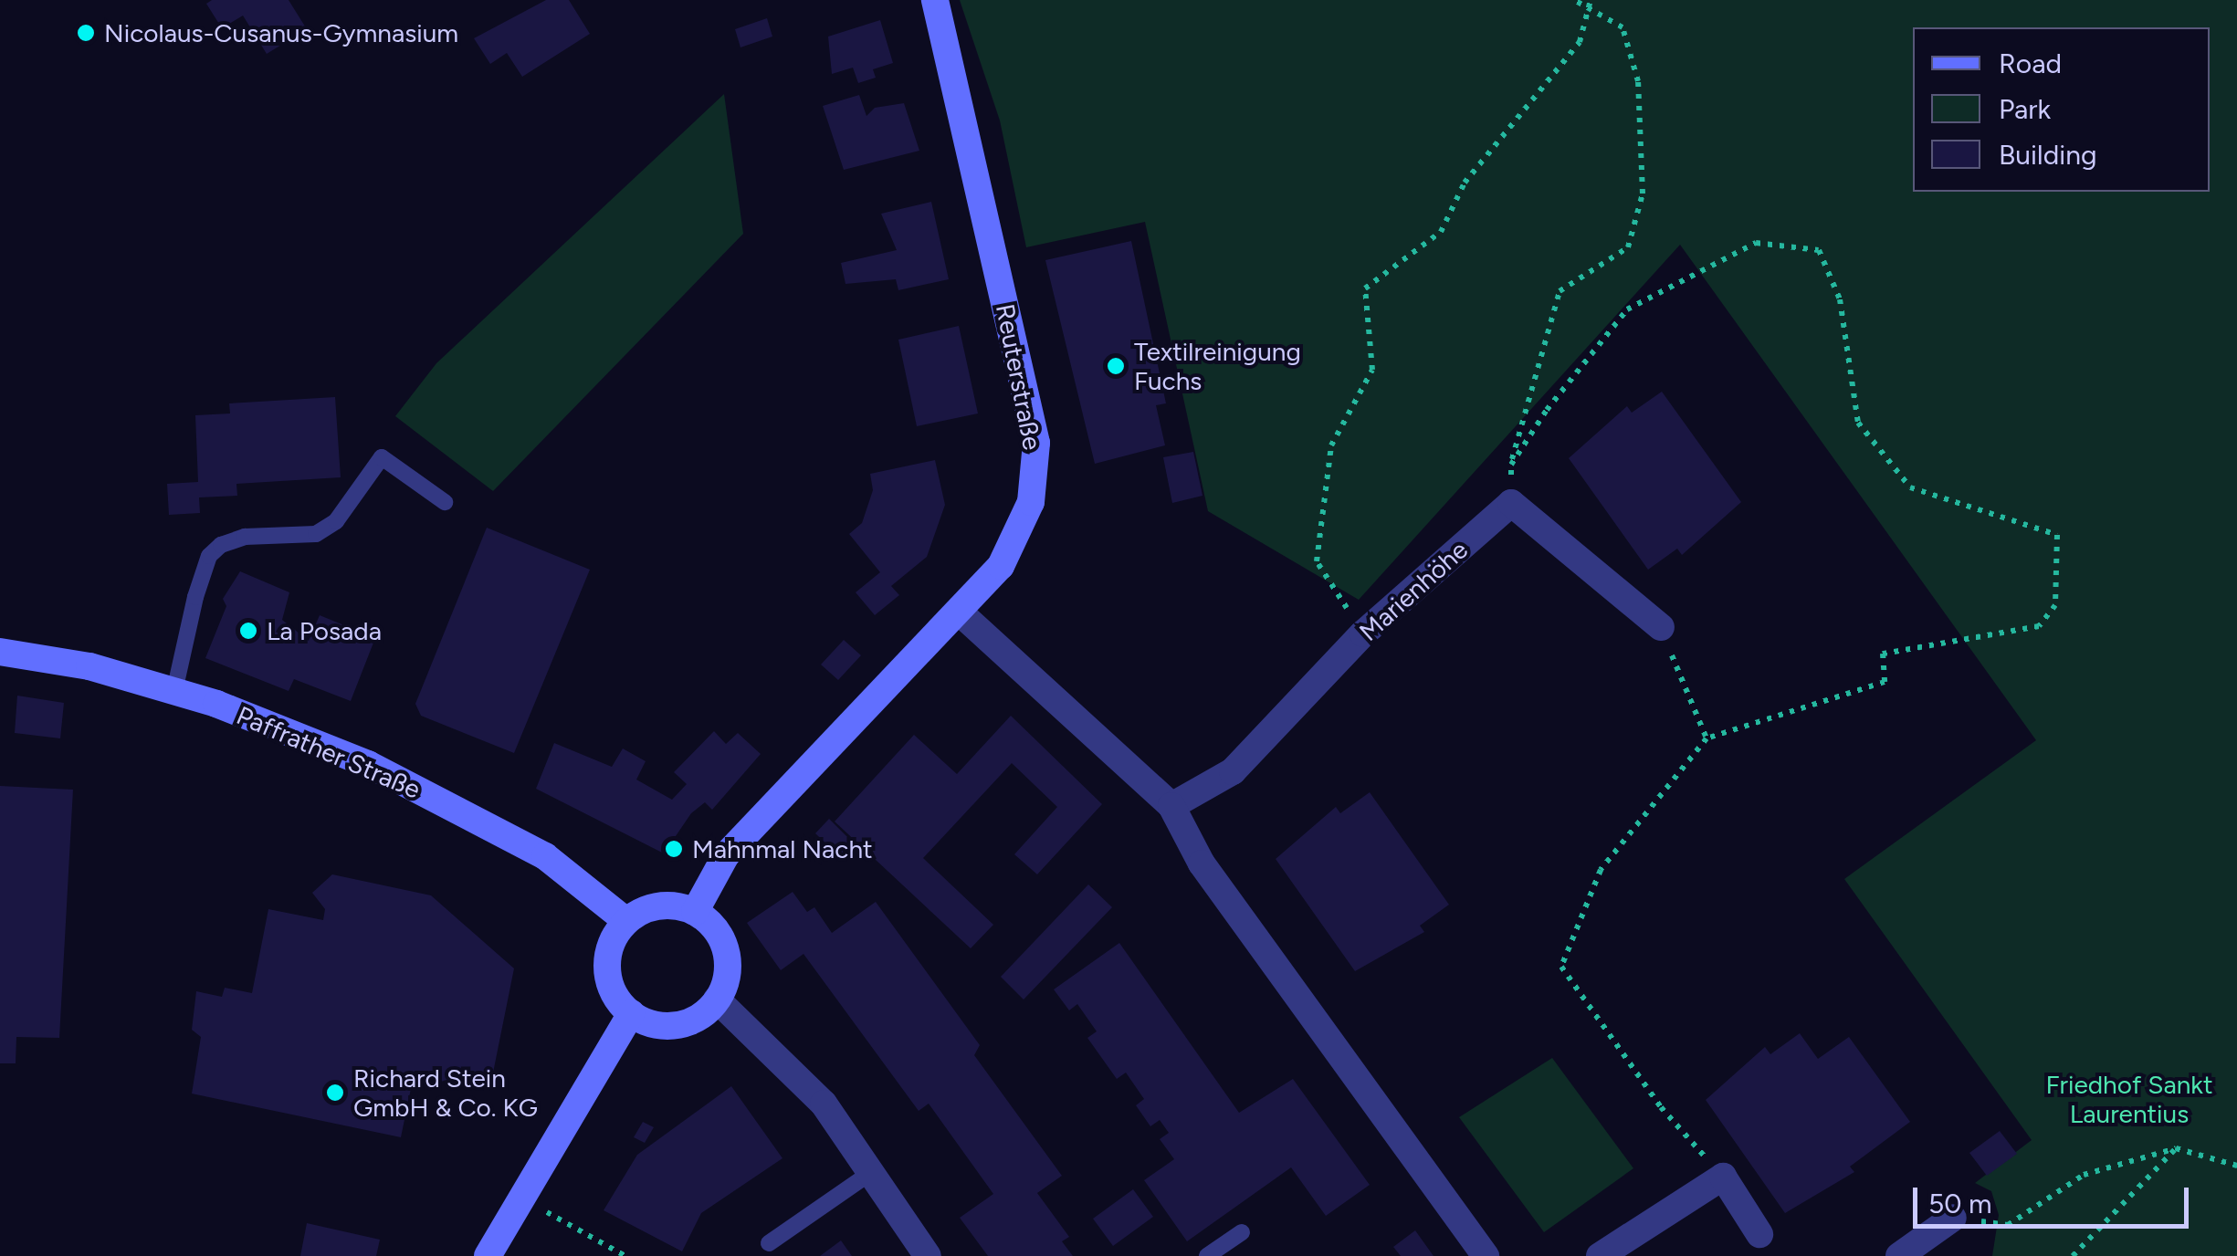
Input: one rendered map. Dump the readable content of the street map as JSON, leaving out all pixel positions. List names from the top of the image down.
{
  "streets": {
    "street": ["Reuterstraße", "Marienhöhe", "Paffrather Straße"]
  },
  "crossings": [
    ["Reuterstraße", "Paffrather Straße"]
  ],
  "parks": ["Friedhof Sankt Laurentius"],
  "places": [
    "Nicolaus-Cusanus-Gymnasium",
    "Textilreinigung Fuchs",
    "La Posada",
    "Mahnmal Nacht",
    "Richard Stein GmbH & Co. KG"
  ],
  "legend": ["Road", "Park", "Building"],
  "scale_bar": "50 m"
}
